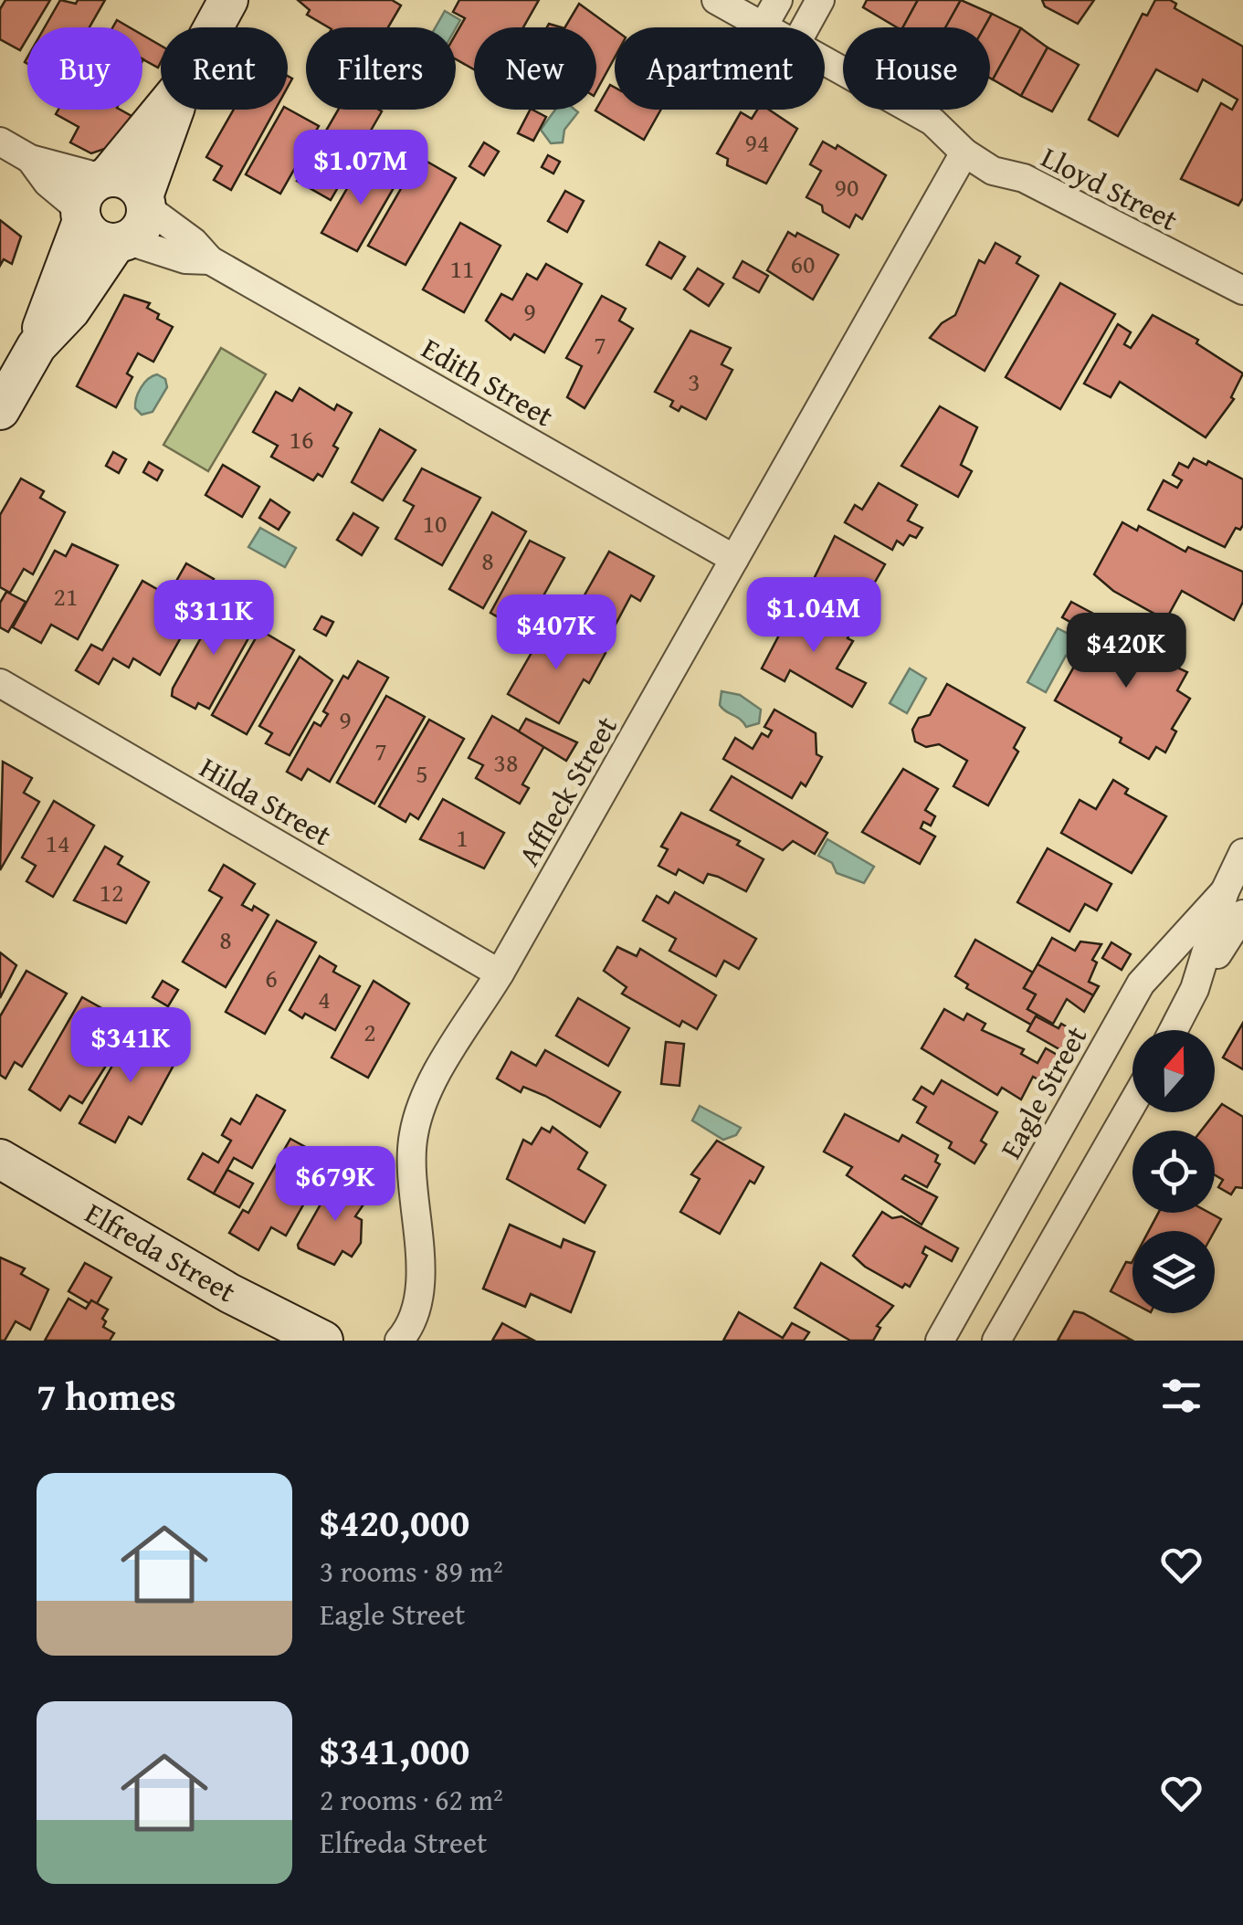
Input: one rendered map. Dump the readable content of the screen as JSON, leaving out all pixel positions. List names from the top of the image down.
{
  "streets": {
    "street": [
      "Lloyd Street",
      "Edith Street",
      "Affleck Street",
      "Hilda Street",
      "Eagle Street",
      "Elfreda Street"
    ]
  },
  "crossings": [
    ["Lloyd Street", "Affleck Street"],
    ["Edith Street", "Affleck Street"],
    ["Affleck Street", "Hilda Street"]
  ],
  "house_numbers": [
    "94",
    "90",
    "60",
    "11",
    "9",
    "7",
    "3",
    "16",
    "10",
    "8",
    "21",
    "9",
    "7",
    "38",
    "5",
    "1",
    "14",
    "12",
    "8",
    "6",
    "4",
    "2"
  ],
  "north": "top",
  "page": {
    "chip": [
      "Buy",
      "Rent",
      "Filters",
      "New",
      "Apartment",
      "House"
    ],
    "price": [
      "$1.07M",
      "$1.04M",
      "$311K",
      "$407K",
      "$420K",
      "$341K",
      "$679K"
    ],
    "heading": "7 homes",
    "list": [
      {
        "name": "$420,000",
        "note": "3 rooms · 89 m² · Eagle Street"
      },
      {
        "name": "$341,000",
        "note": "2 rooms · 62 m² · Elfreda Street"
      }
    ]
  }
}
